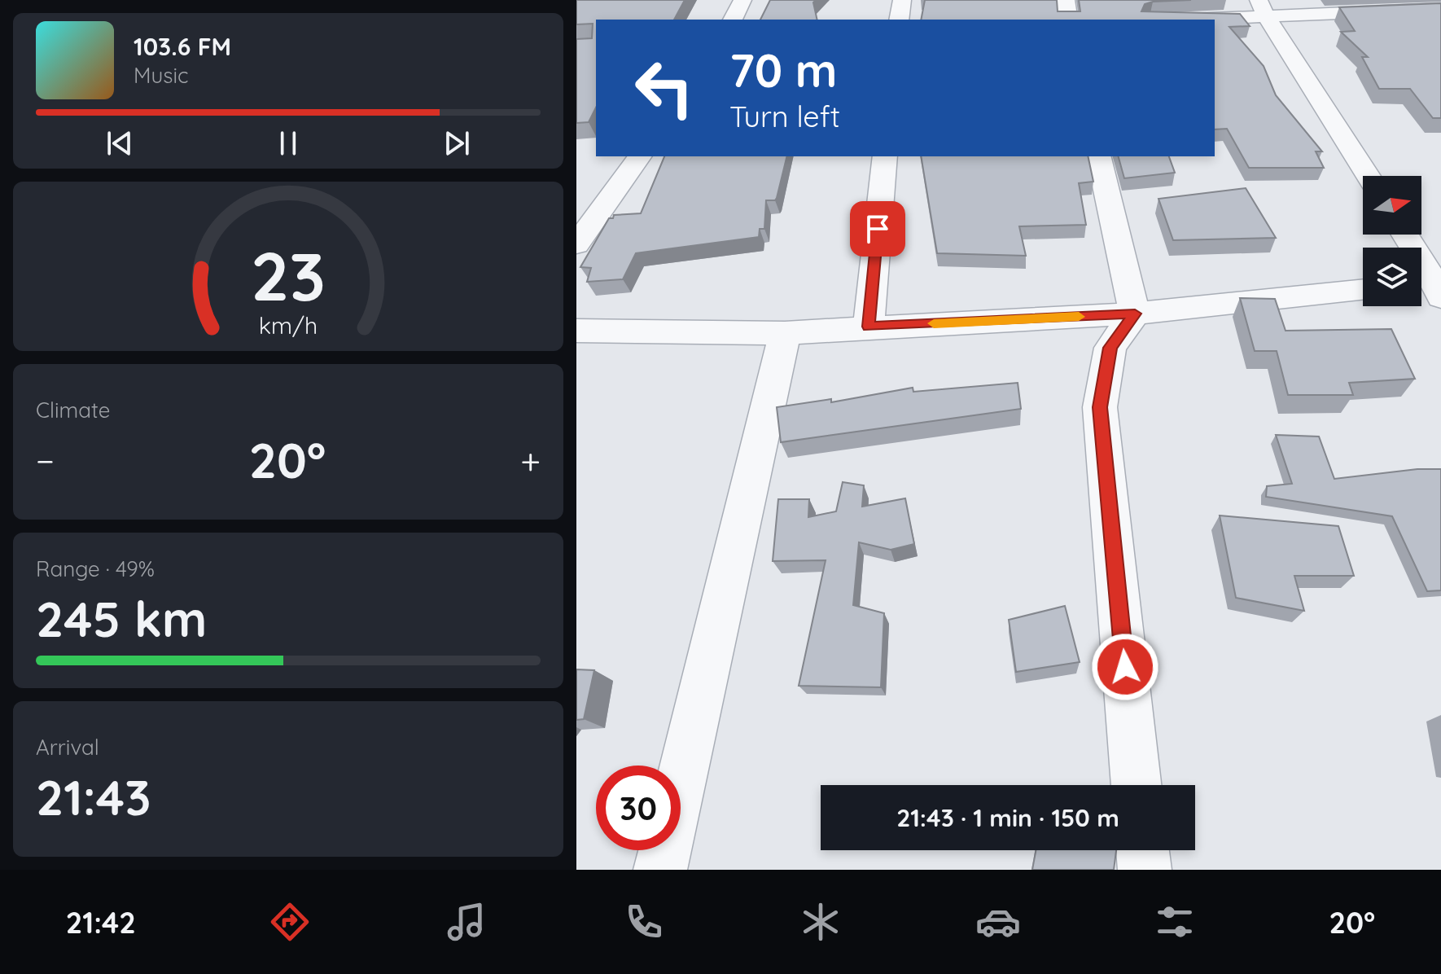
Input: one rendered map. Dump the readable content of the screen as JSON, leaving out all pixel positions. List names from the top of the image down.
{
  "north": "right",
  "page": {
    "turn": ["70 m", "Turn left"],
    "song": ["103.6 FM", "Music"],
    "tile": [
      "Climate",
      ["Range · 49%", "245 km"],
      ["Arrival", "21:43"]
    ],
    "heat": ["−", "20°", "+"],
    "limit": "30",
    "trip": "21:43 · 1 min · 150 m",
    "tabs": ["21:42", "20°"],
    "gauge": ["23", "km/h"]
  }
}
